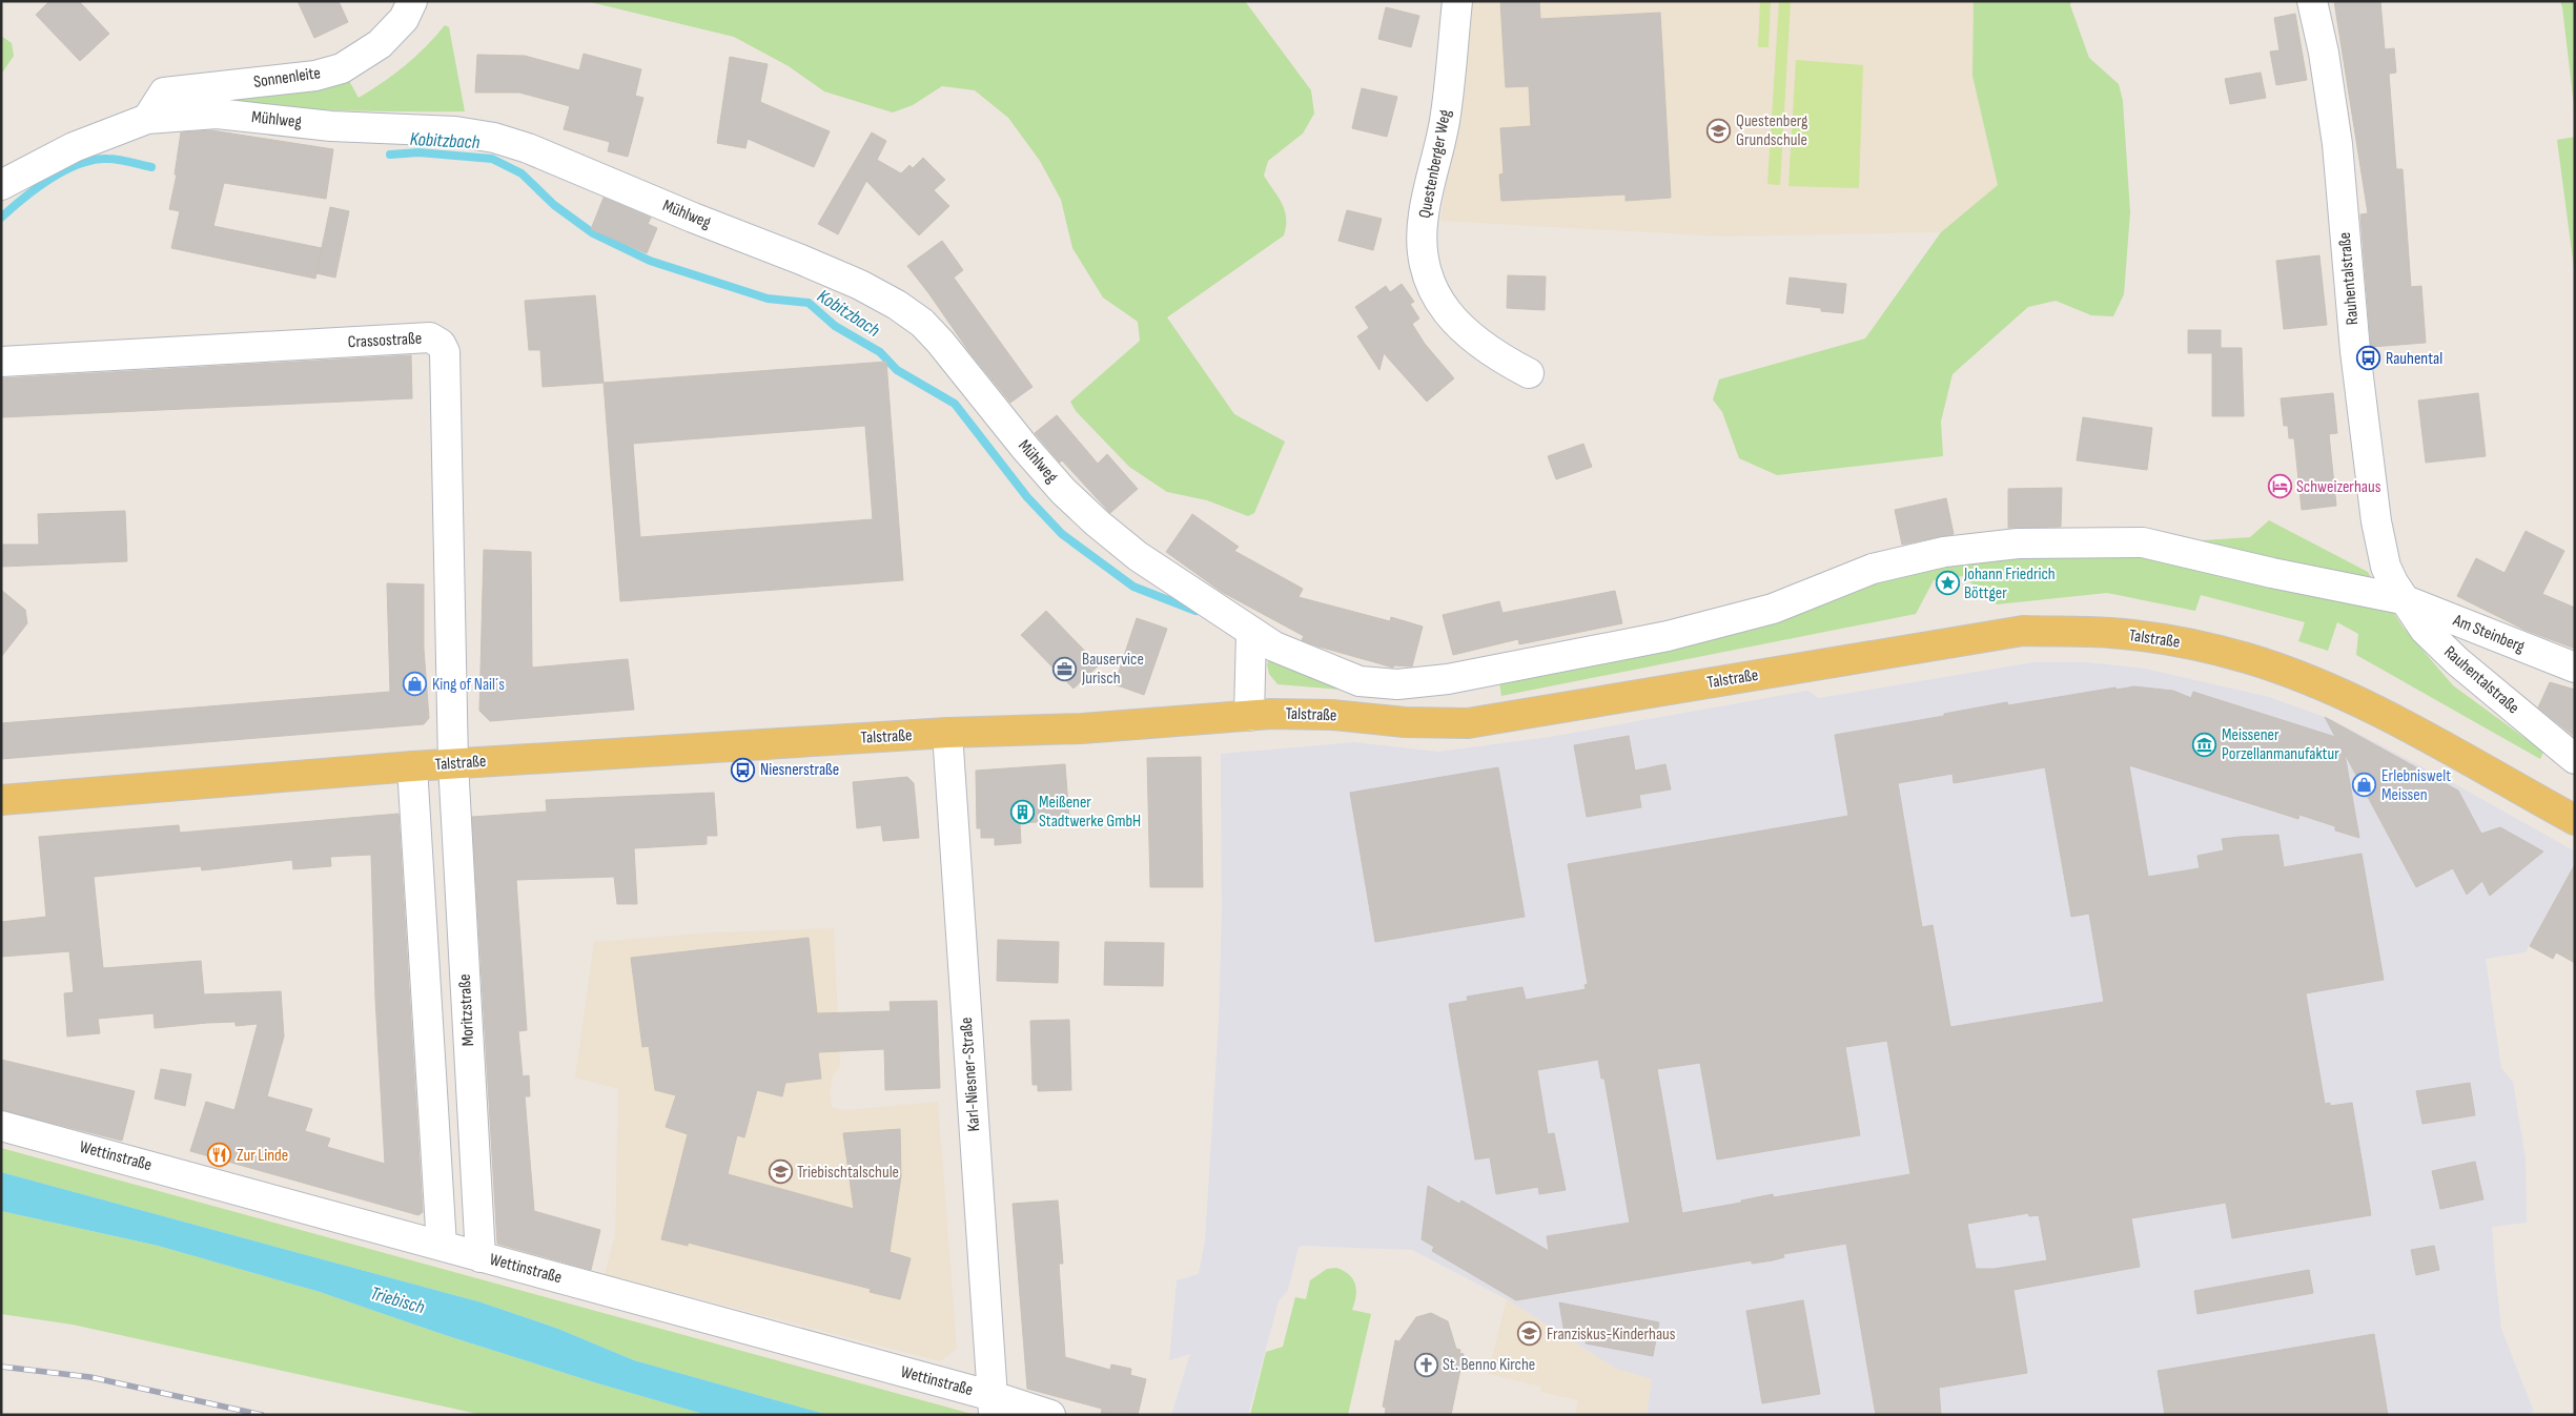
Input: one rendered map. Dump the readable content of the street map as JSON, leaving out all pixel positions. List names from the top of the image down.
{
  "streets": {
    "main road": ["Talstraße"],
    "street": [
      "Sonnenleite",
      "Mühlweg",
      "Questenberger Weg",
      "Rauhentalstraße",
      "Crassostraße",
      "Am Steinberg",
      "Moritzstraße",
      "Karl-Niesner-Straße",
      "Wettinstraße"
    ]
  },
  "crossings": [
    ["Sonnenleite", "Mühlweg"],
    ["Mühlweg", "Rauhentalstraße"],
    ["Mühlweg", "Am Steinberg"],
    ["Rauhentalstraße", "Am Steinberg"],
    ["Crassostraße", "Talstraße"],
    ["Crassostraße", "Moritzstraße"],
    ["Talstraße", "Moritzstraße"],
    ["Talstraße", "Karl-Niesner-Straße"],
    ["Moritzstraße", "Wettinstraße"],
    ["Karl-Niesner-Straße", "Wettinstraße"]
  ],
  "water": ["Kobitzbach", "Triebisch"],
  "places": {
    "school or university": ["Questenberg Grundschule", "Triebischtalschule", "Franziskus-Kinderhaus"],
    "bus stop": ["Rauhental", "Niesnerstraße"],
    "hotel": ["Schweizerhaus"],
    "place": ["Johann Friedrich Böttger"],
    "office": ["Bauservice Jurisch"],
    "shop": ["King of Nail´s", "Erlebniswelt Meissen"],
    "museum": ["Meissener Porzellanmanufaktur"],
    "building": ["Meißener Stadtwerke GmbH"],
    "restaurant": ["Zur Linde"],
    "church": ["St. Benno Kirche"]
  }
}
